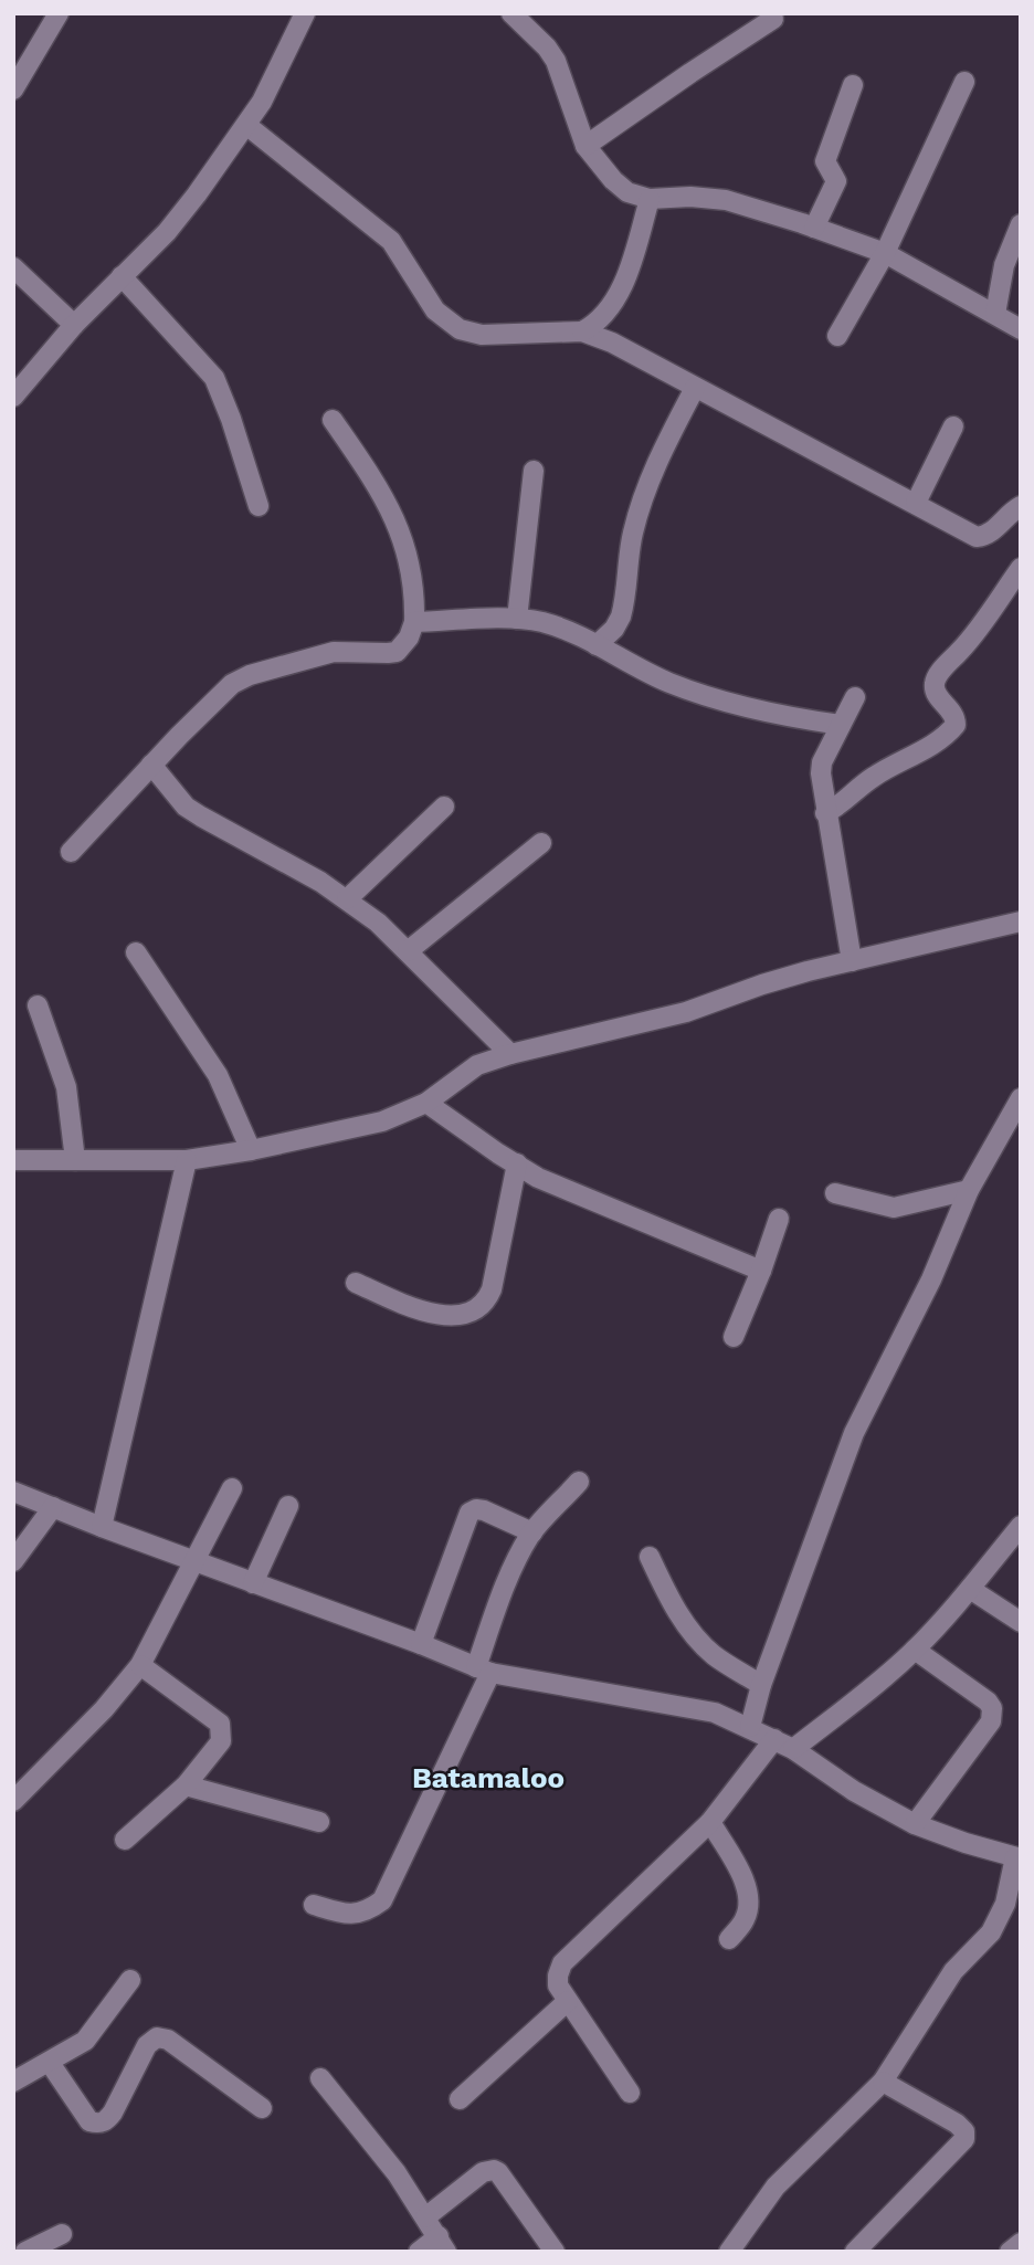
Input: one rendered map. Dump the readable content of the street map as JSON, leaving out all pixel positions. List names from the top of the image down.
{
  "districts": ["Batamaloo"]
}
